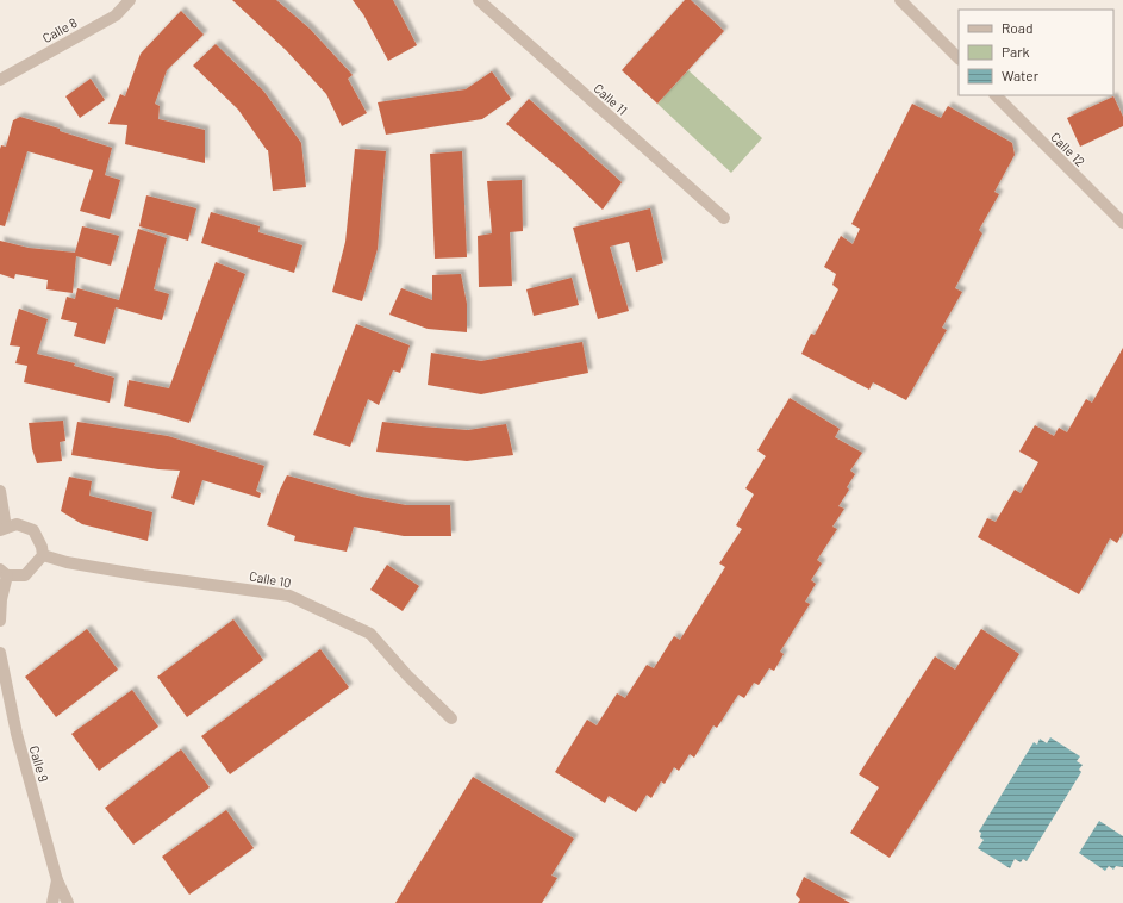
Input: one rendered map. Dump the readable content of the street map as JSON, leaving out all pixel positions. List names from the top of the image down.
{
  "streets": {
    "street": [
      "Calle 8",
      "Calle 11",
      "Calle 12",
      "Calle 10",
      "Calle 9"
    ]
  },
  "legend": ["Road", "Park", "Water"]
}
